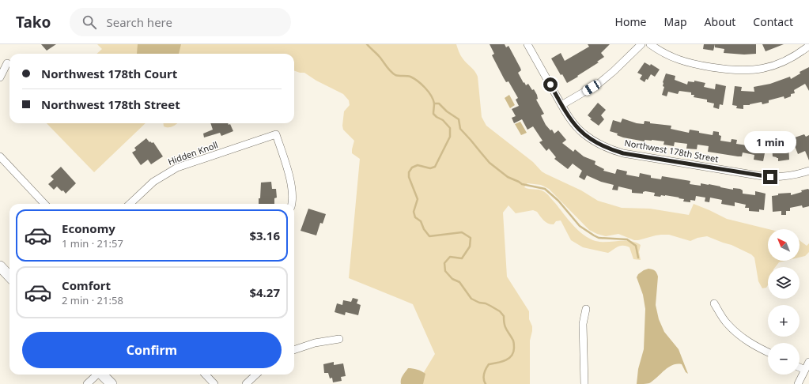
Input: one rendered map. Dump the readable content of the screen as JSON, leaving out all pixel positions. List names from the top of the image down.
{
  "streets": {
    "street": ["Northwest 178th Street", "Hidden Knoll"]
  },
  "north": "top left",
  "page": {
    "header": "Tako",
    "search": "Search here",
    "nav": [
      "Home",
      "Map",
      "About",
      "Contact"
    ],
    "banner": ["Northwest 178th Court", "Northwest 178th Street"],
    "bubble": "1 min",
    "list": [
      {
        "name": "Economy",
        "note": "1 min · 21:57",
        "value": "$3.16"
      },
      {
        "name": "Comfort",
        "note": "2 min · 21:58",
        "value": "$4.27"
      }
    ],
    "map_buttons": ["+", "−"],
    "buttons": "Confirm"
  }
}
